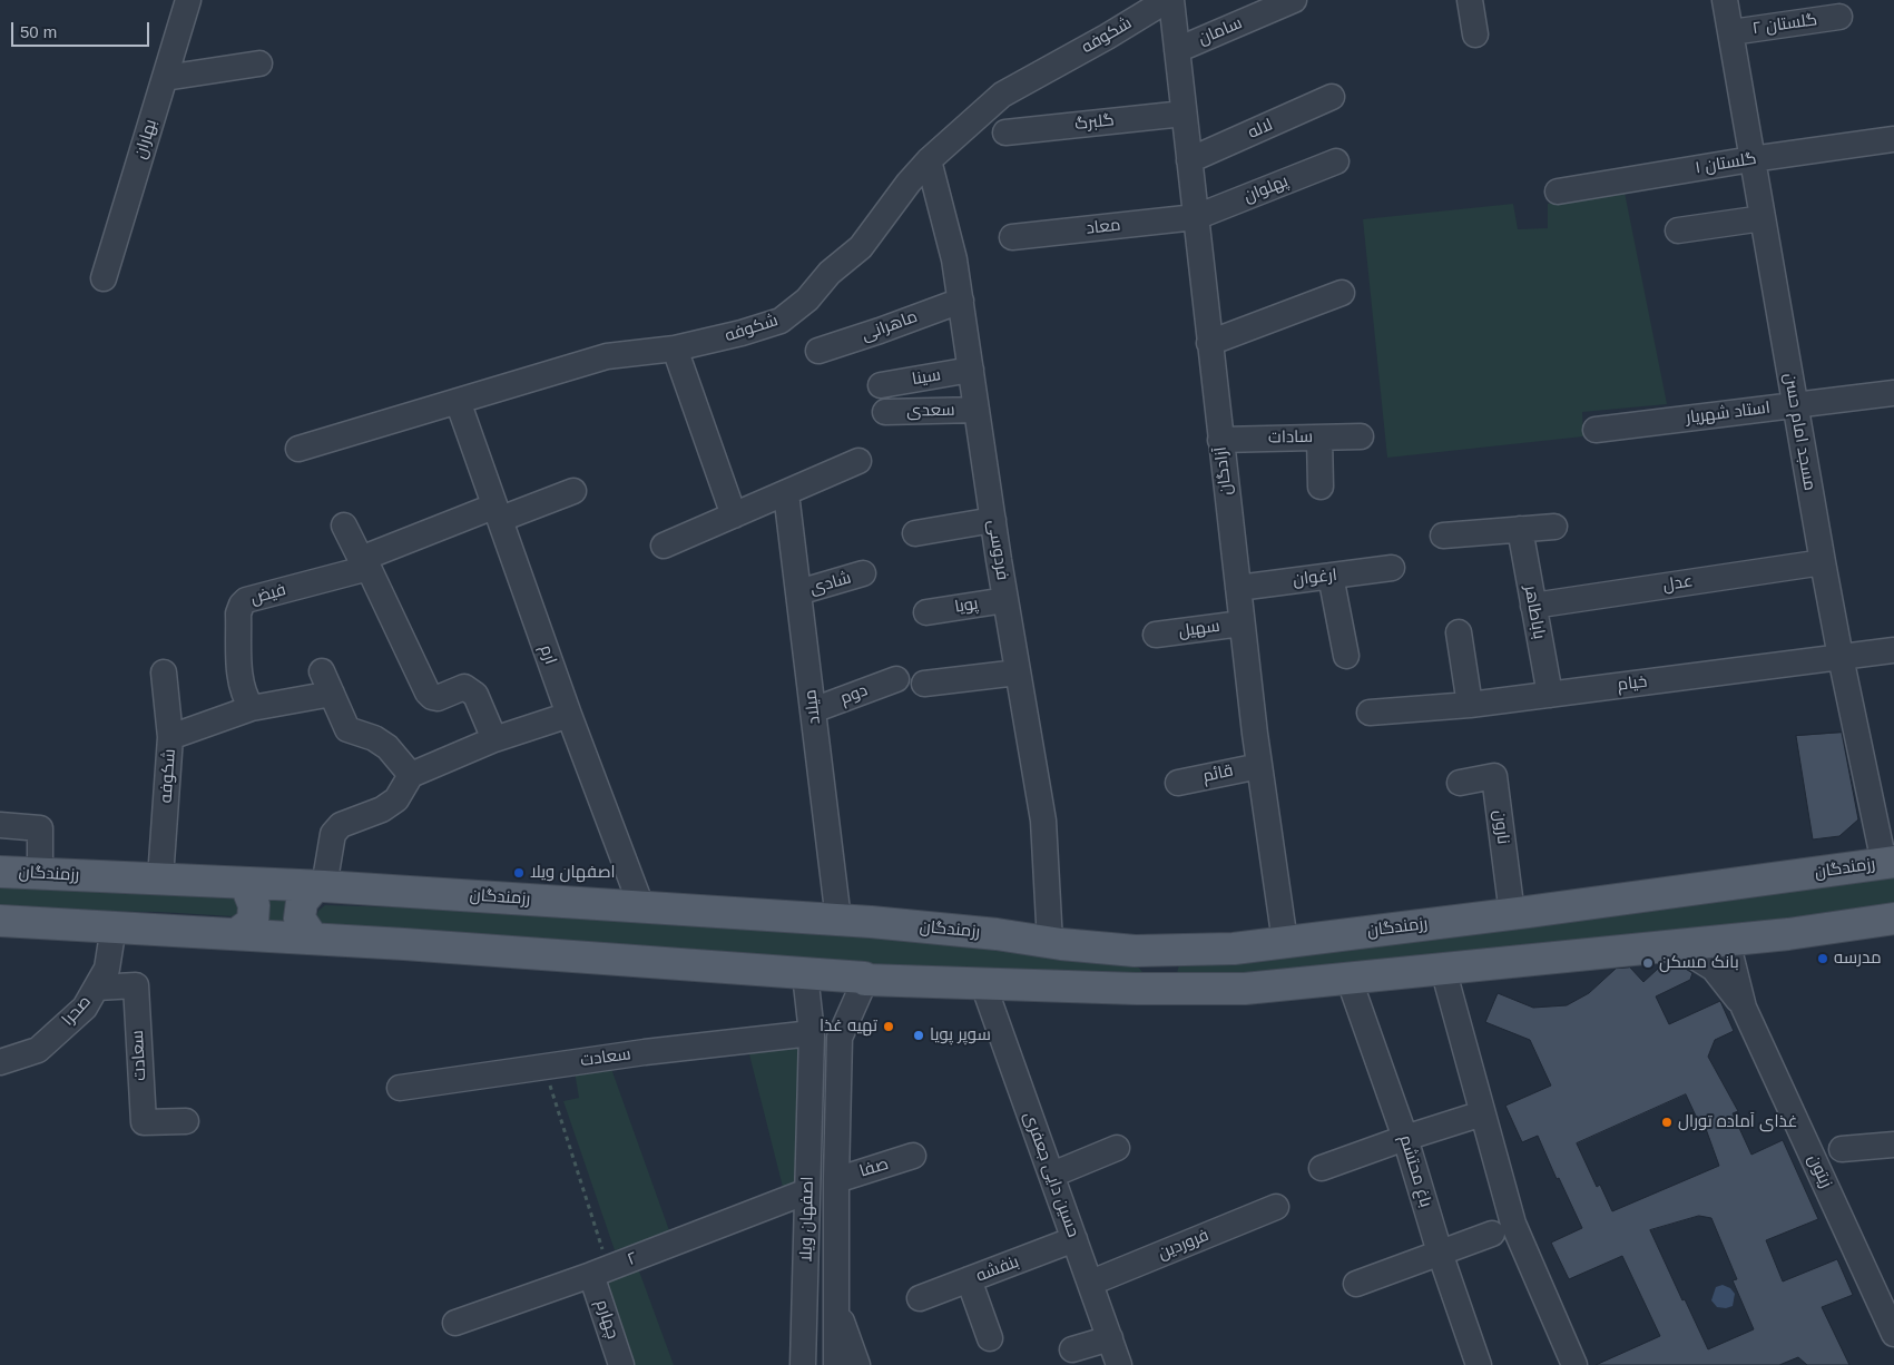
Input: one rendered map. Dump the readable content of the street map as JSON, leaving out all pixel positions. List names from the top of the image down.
{
  "streets": {
    "main road": ["رزمندگان"],
    "street": [
      "گلستان ۲",
      "سامان",
      "شکوفه",
      "گلبرگ",
      "لاله",
      "بهاران",
      "گلستان ۱",
      "پهلوان",
      "معاد",
      "ماهرانی",
      "سینا",
      "سعدی",
      "استاد شهریار",
      "مسجد امام حسن",
      "سادات",
      "آزادگان",
      "فردوسی",
      "ارغوان",
      "شادی",
      "عدل",
      "فیض",
      "پویا",
      "باباطاهر",
      "سهیل",
      "ارم",
      "خیام",
      "دوم",
      "میلاد",
      "قائم",
      "نارون",
      "صحرا",
      "سعادت",
      "صفا",
      "باغ محتشم",
      "زیتون",
      "حسین دایی جعفری",
      "اصفهان ویلا",
      "فروردین",
      "۲",
      "بنفشه",
      "چهارم"
    ]
  },
  "crossings": [
    ["گلستان ۲", "مسجد امام حسن"],
    ["سامان", "آزادگان"],
    ["شکوفه", "فردوسی"],
    ["شکوفه", "ارم"],
    ["شکوفه", "رزمندگان"],
    ["گلبرگ", "آزادگان"],
    ["لاله", "آزادگان"],
    ["گلستان ۱", "مسجد امام حسن"],
    ["پهلوان", "معاد"],
    ["پهلوان", "آزادگان"],
    ["معاد", "آزادگان"],
    ["ماهرانی", "فردوسی"],
    ["سینا", "فردوسی"],
    ["سعدی", "فردوسی"],
    ["استاد شهریار", "مسجد امام حسن"],
    ["مسجد امام حسن", "عدل"],
    ["مسجد امام حسن", "خیام"],
    ["مسجد امام حسن", "رزمندگان"],
    ["سادات", "آزادگان"],
    ["آزادگان", "ارغوان"],
    ["آزادگان", "سهیل"],
    ["آزادگان", "قائم"],
    ["آزادگان", "رزمندگان"],
    ["فردوسی", "پویا"],
    ["فردوسی", "رزمندگان"],
    ["شادی", "میلاد"],
    ["عدل", "باباطاهر"],
    ["باباطاهر", "خیام"],
    ["ارم", "رزمندگان"],
    ["دوم", "میلاد"],
    ["میلاد", "رزمندگان"],
    ["نارون", "رزمندگان"],
    ["صحرا", "سعادت"],
    ["سعادت", "اصفهان ویلا"],
    ["صفا", "اصفهان ویلا"],
    ["حسین دایی جعفری", "فروردین"],
    ["حسین دایی جعفری", "بنفشه"],
    ["اصفهان ویلا", "۲"],
    ["۲", "چهارم"]
  ],
  "places": [
    "اصفهان ویلا",
    "مدرسه",
    "بانک مسکن",
    "تهیه غذا",
    "سوپر پویا",
    "غذای آماده تورال"
  ],
  "scale_bar": "50 m"
}
